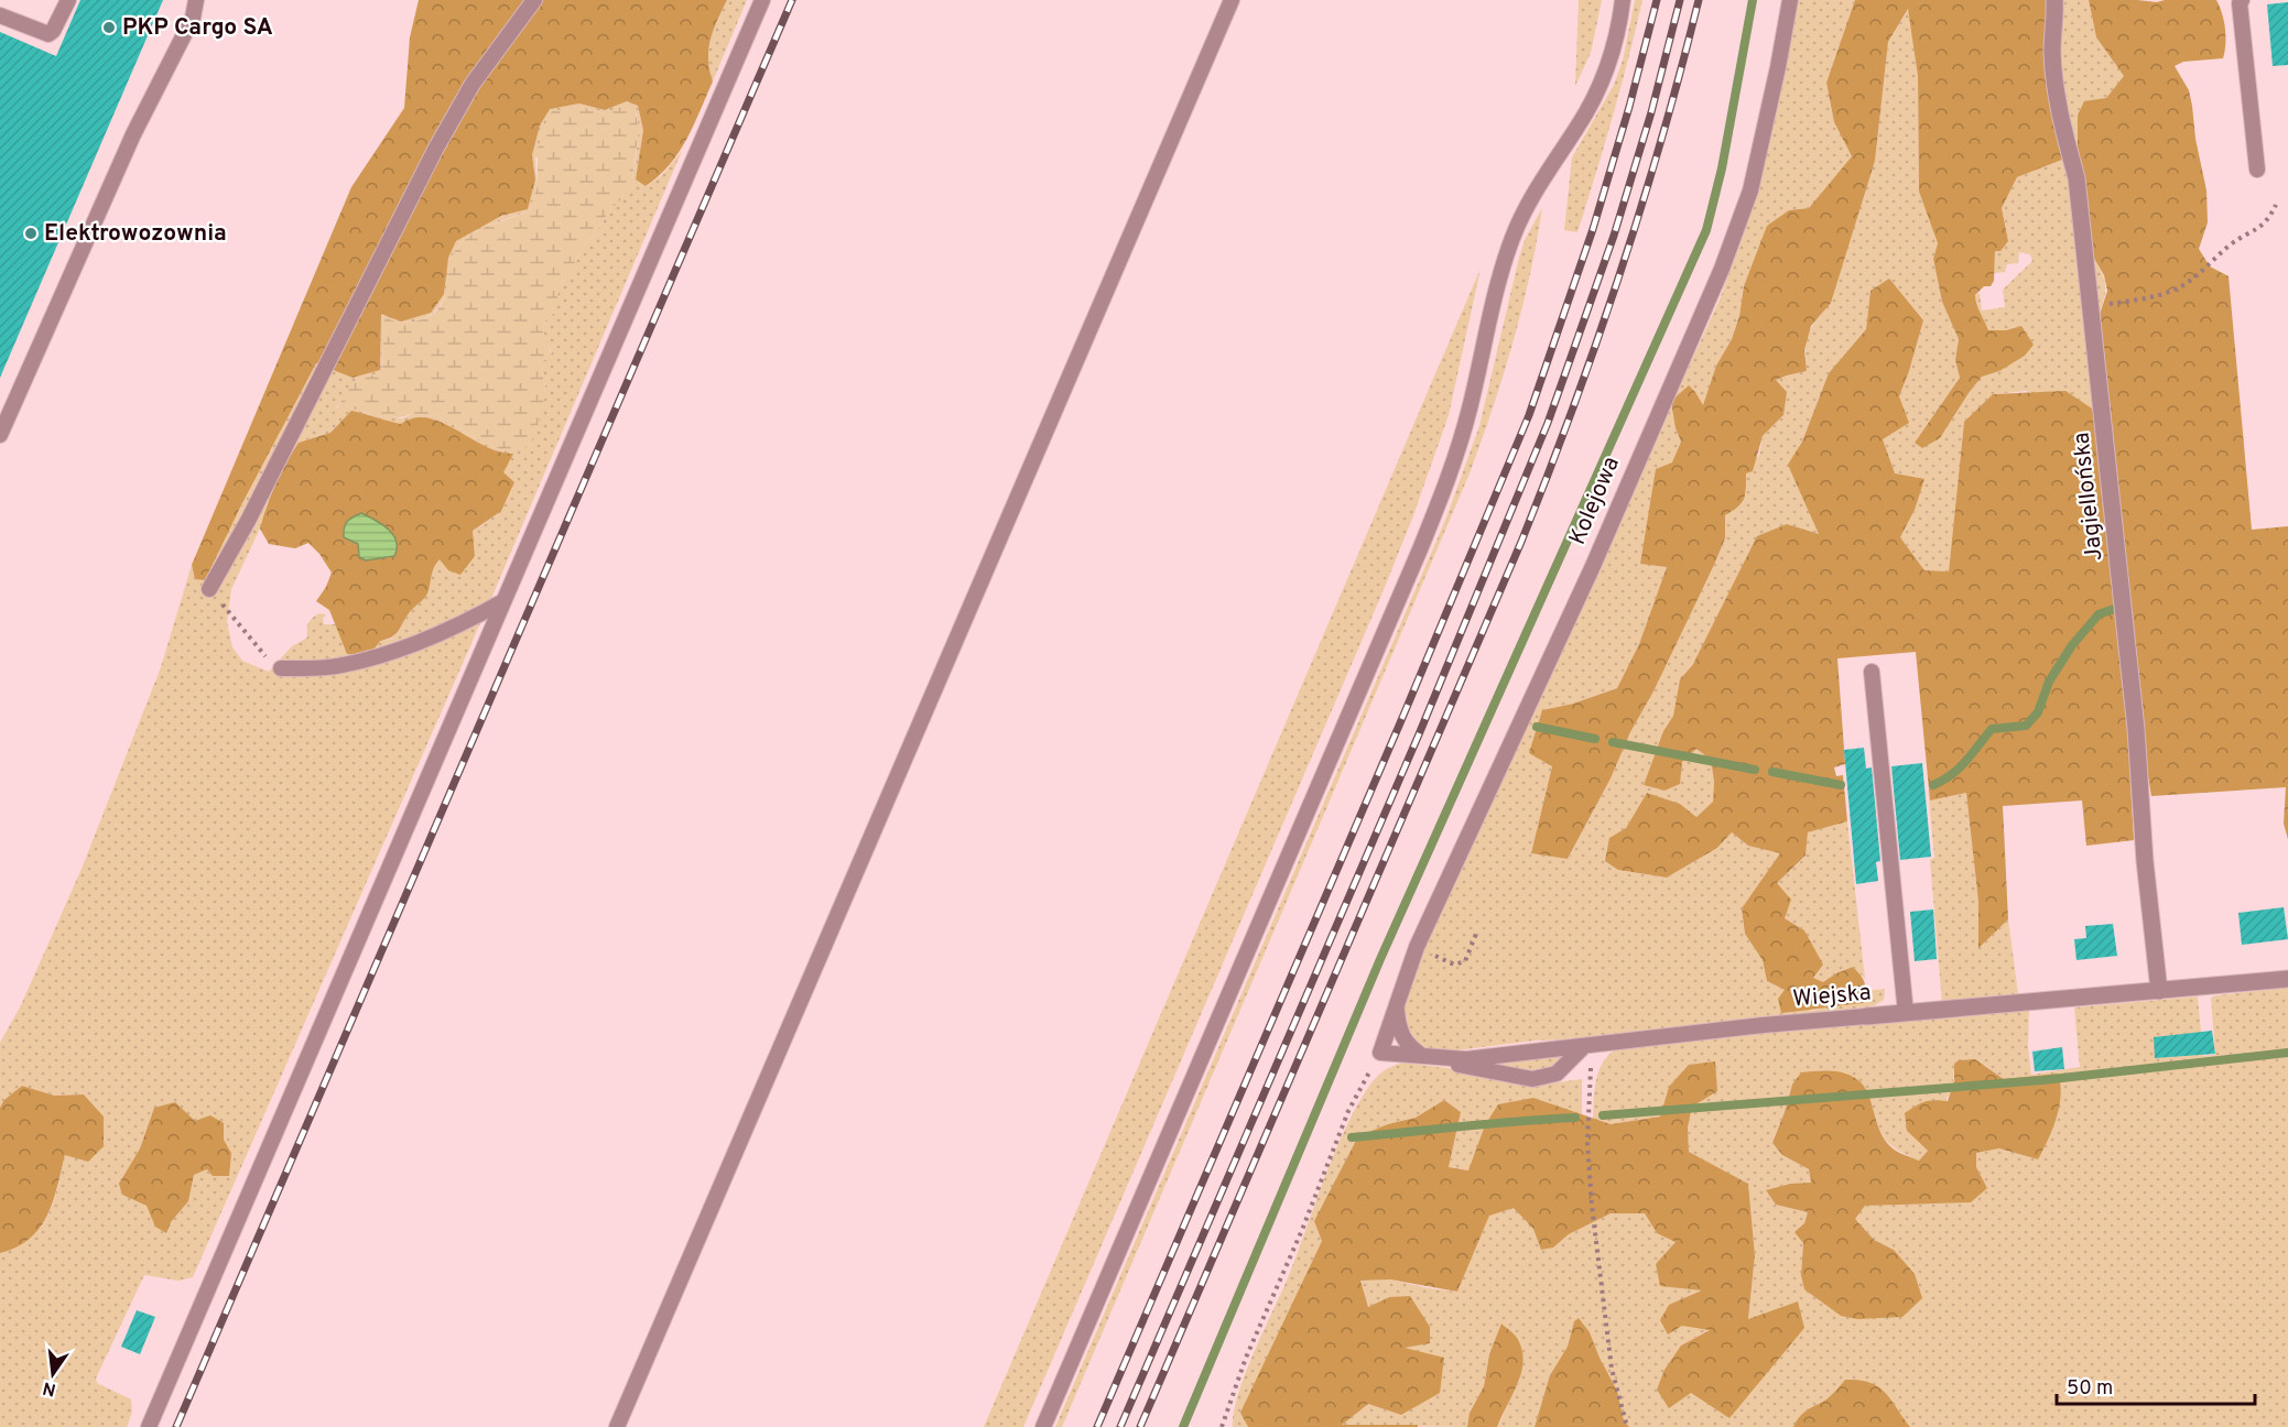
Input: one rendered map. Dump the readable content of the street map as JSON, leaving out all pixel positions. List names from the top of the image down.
{
  "streets": {
    "street": ["Jagiellońska", "Wiejska"],
    "lane": ["Kolejowa"]
  },
  "crossings": [
    ["Jagiellońska", "Wiejska"],
    ["Kolejowa", "Wiejska"]
  ],
  "places": ["PKP Cargo SA", "Elektrowozownia"],
  "scale_bar": "50 m",
  "north": "bottom"
}
